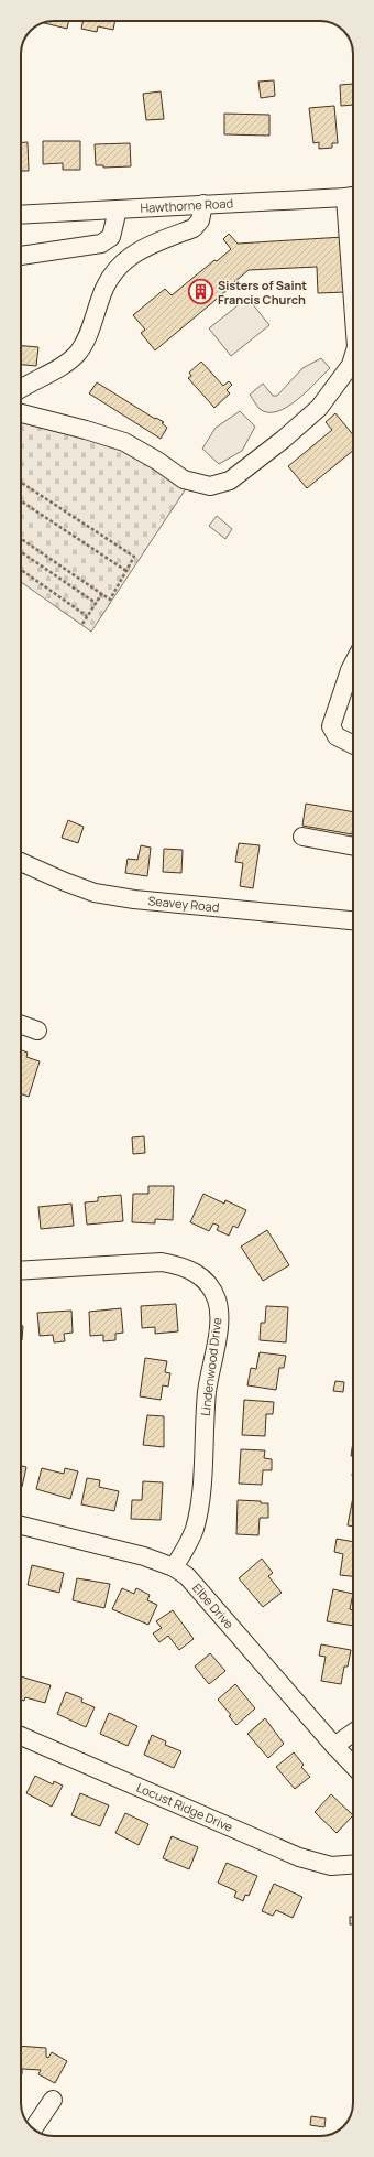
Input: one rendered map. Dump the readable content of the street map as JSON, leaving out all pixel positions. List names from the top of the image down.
{
  "streets": {
    "street": [
      "Hawthorne Road",
      "Seavey Road",
      "Lindenwood Drive",
      "Elbe Drive",
      "Locust Ridge Drive"
    ]
  },
  "crossings": [
    ["Lindenwood Drive", "Elbe Drive"]
  ],
  "places": {
    "building": ["Sisters of Saint Francis Church"]
  }
}
